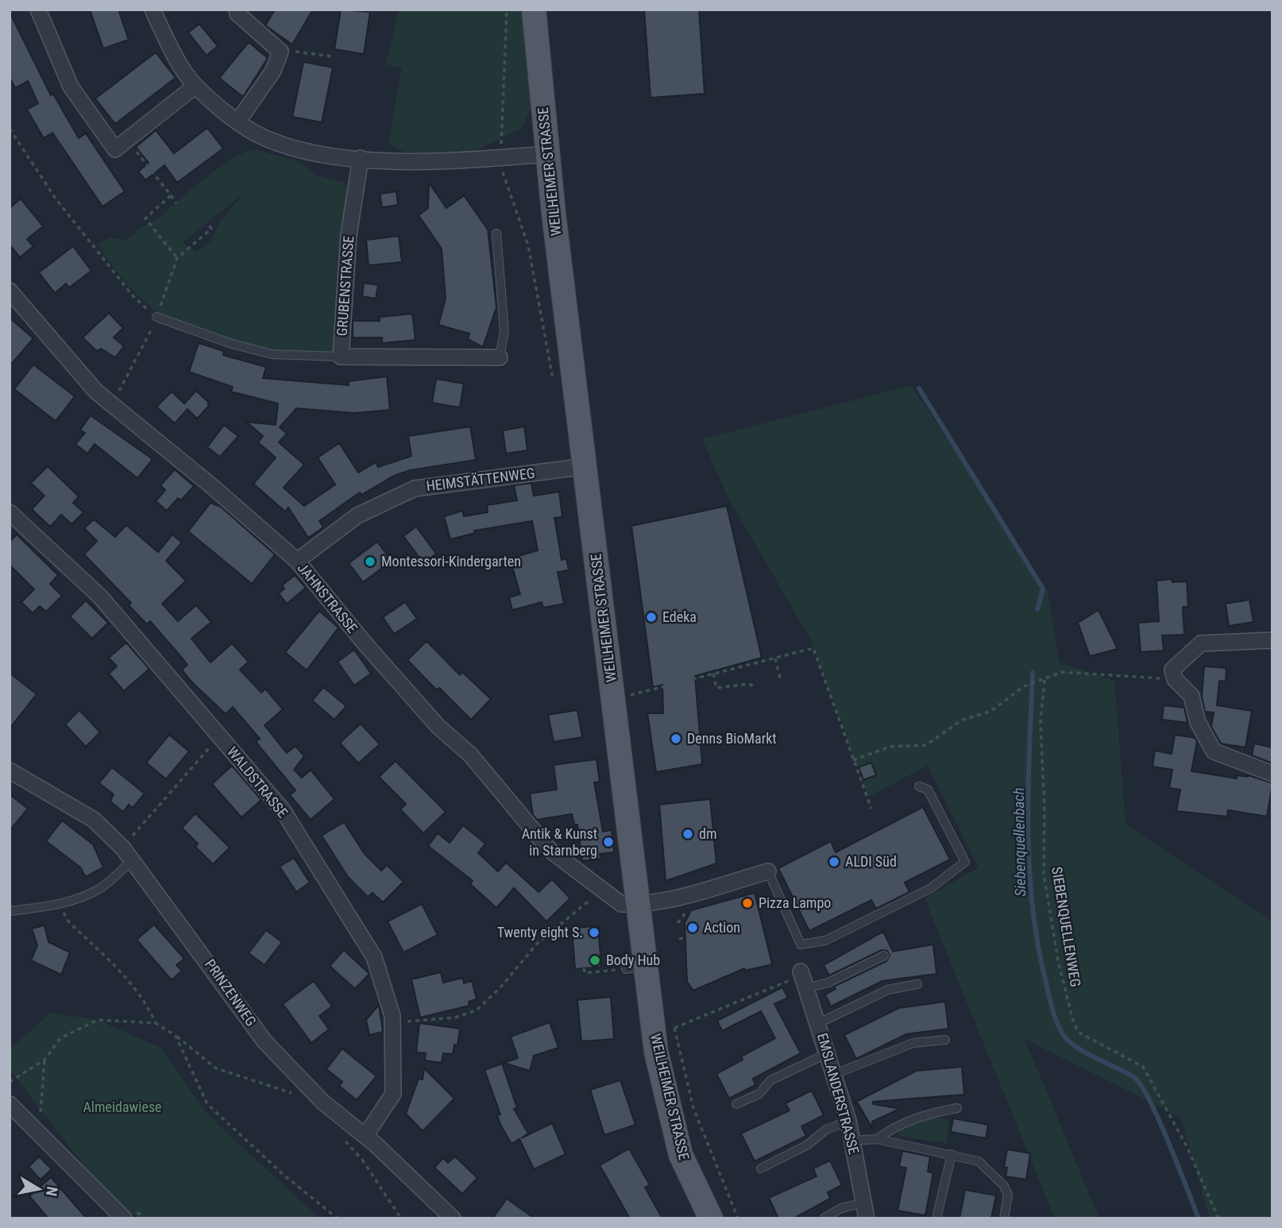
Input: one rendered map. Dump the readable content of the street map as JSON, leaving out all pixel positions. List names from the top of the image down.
{
  "streets": {
    "main road": ["WEILHEIMER STRASSE"],
    "street": [
      "GRUBENSTRASSE",
      "HEIMSTÄTTENWEG",
      "JAHNSTRASSE",
      "WALDSTRASSE",
      "PRINZENWEG",
      "EMSLANDERSTRASSE"
    ],
    "path": ["SIEBENQUELLENWEG"]
  },
  "crossings": [
    ["WEILHEIMER STRASSE", "HEIMSTÄTTENWEG"],
    ["WEILHEIMER STRASSE", "JAHNSTRASSE"],
    ["HEIMSTÄTTENWEG", "JAHNSTRASSE"],
    ["WALDSTRASSE", "PRINZENWEG"]
  ],
  "water": ["Siebenquellenbach"],
  "parks": ["Almeidawiese"],
  "places": [
    "Montessori-Kindergarten",
    "Edeka",
    "Denns BioMarkt",
    "dm",
    "Antik & Kunst in Starnberg",
    "ALDI Süd",
    "Pizza Lampo",
    "Action",
    "Twenty eight S.",
    "Body Hub"
  ],
  "north": "right"
}
